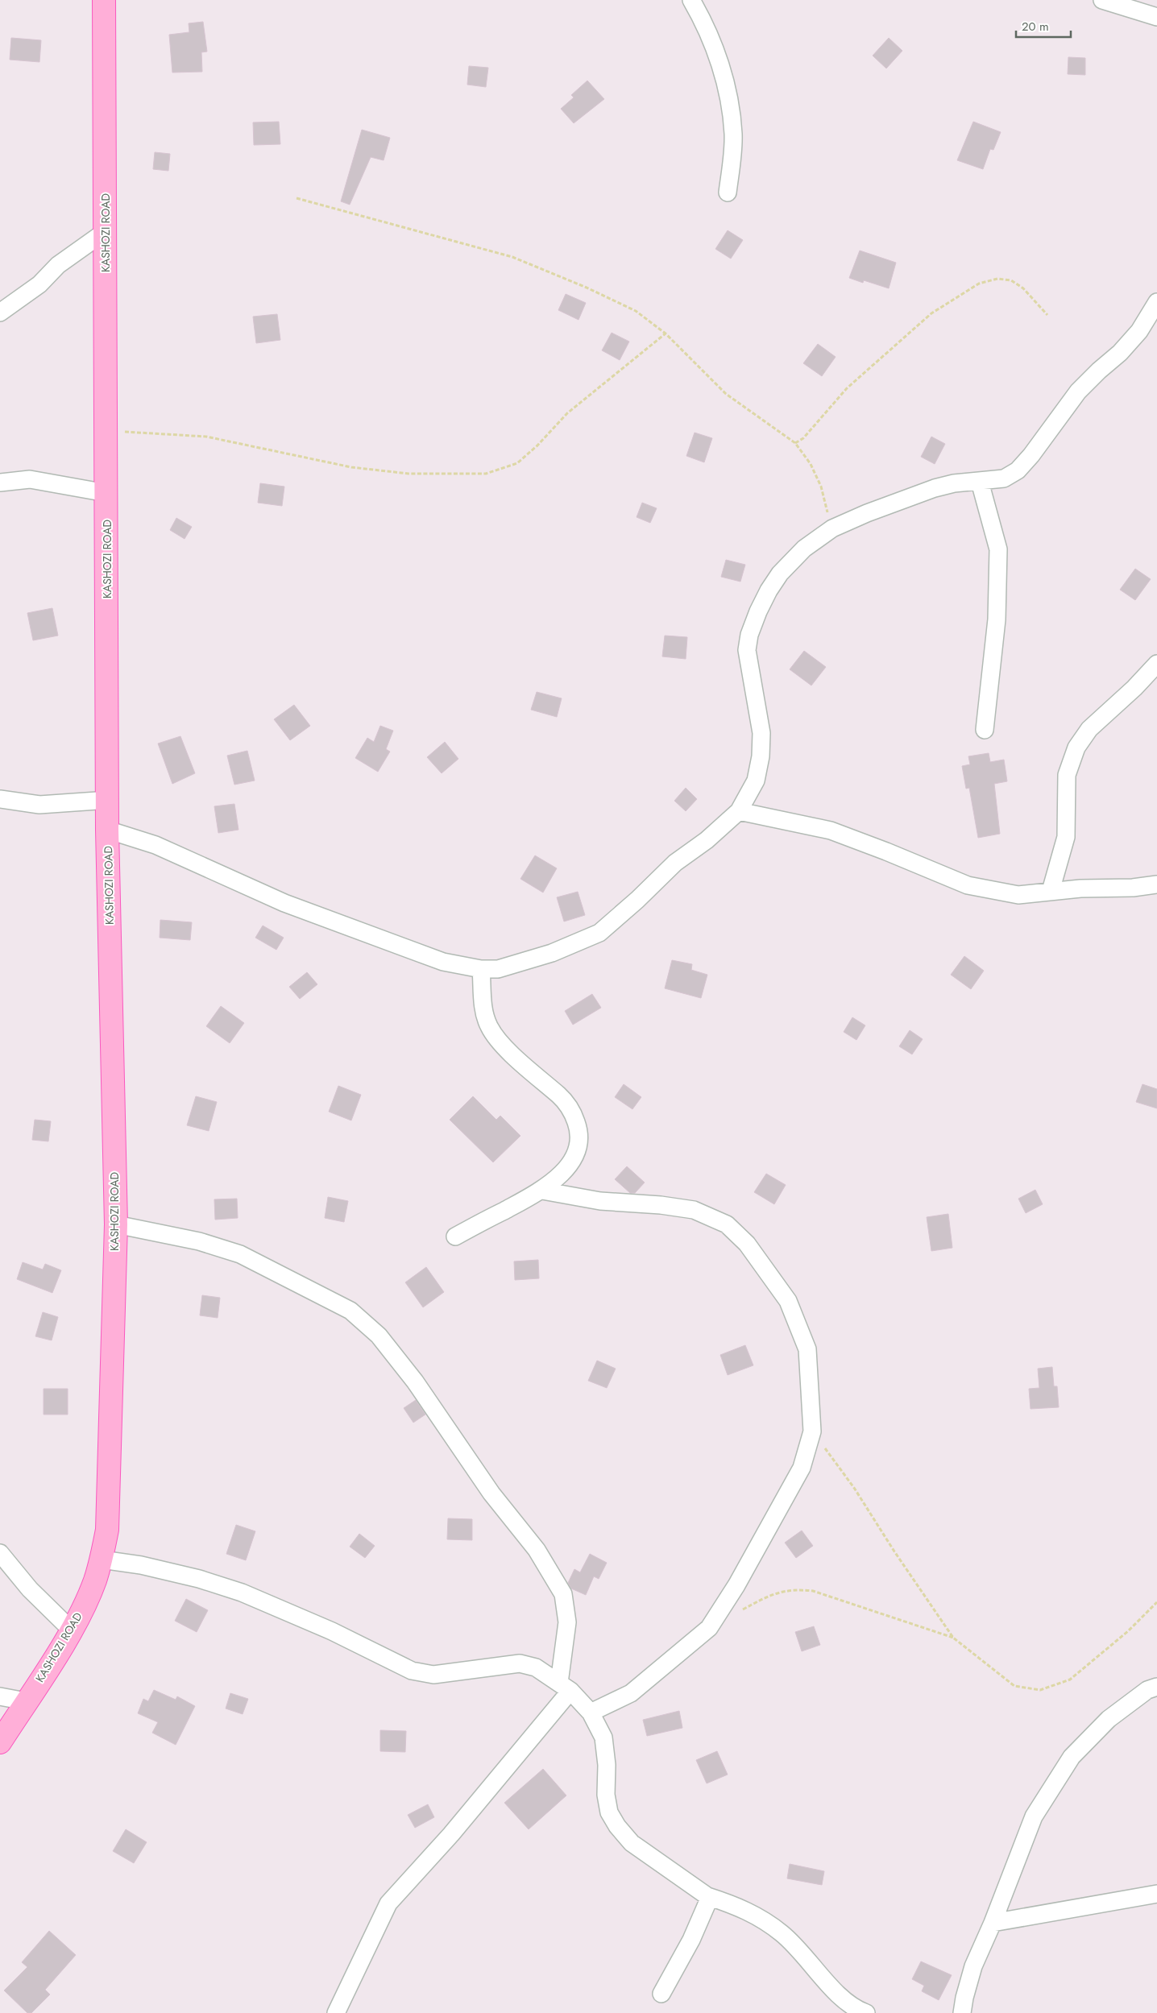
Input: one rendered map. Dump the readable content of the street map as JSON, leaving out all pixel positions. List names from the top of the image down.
{
  "streets": {
    "main road": ["KASHOZI ROAD"]
  },
  "scale_bar": "20 m"
}
